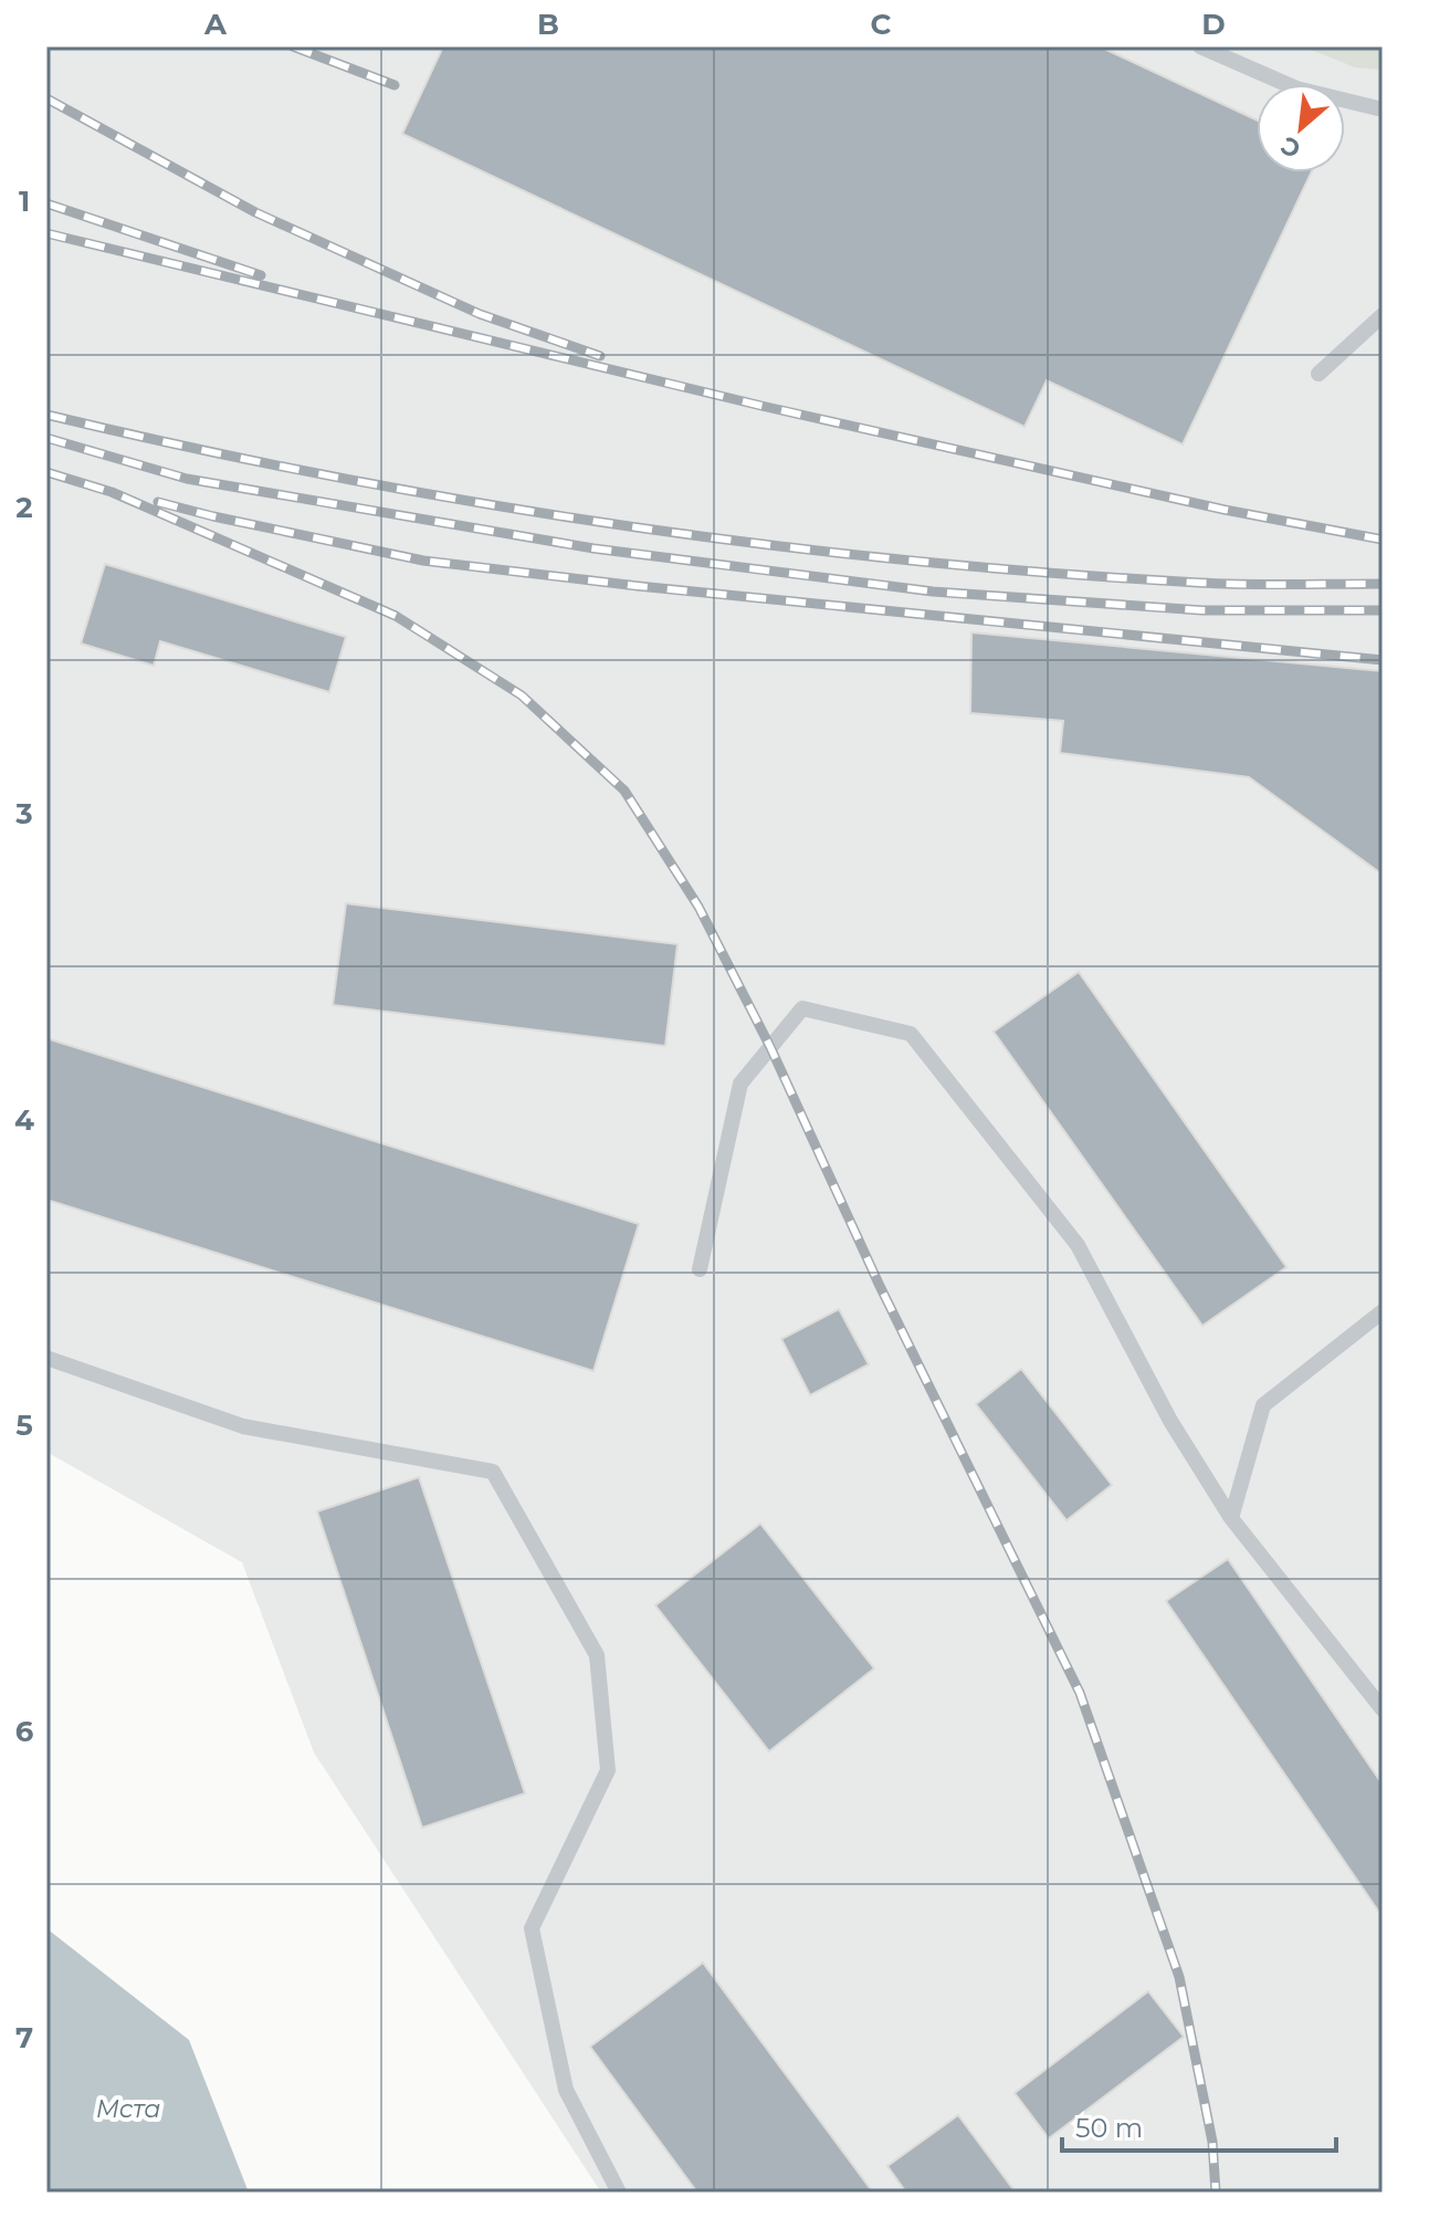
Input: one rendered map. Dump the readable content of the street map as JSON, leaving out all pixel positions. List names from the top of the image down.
{
  "water": ["Мста"],
  "scale_bar": "50 m",
  "north": "bottom left",
  "grid": {
    "columns": [
      "A",
      "B",
      "C",
      "D"
    ],
    "rows": [
      "1",
      "2",
      "3",
      "4",
      "5",
      "6",
      "7"
    ]
  }
}
